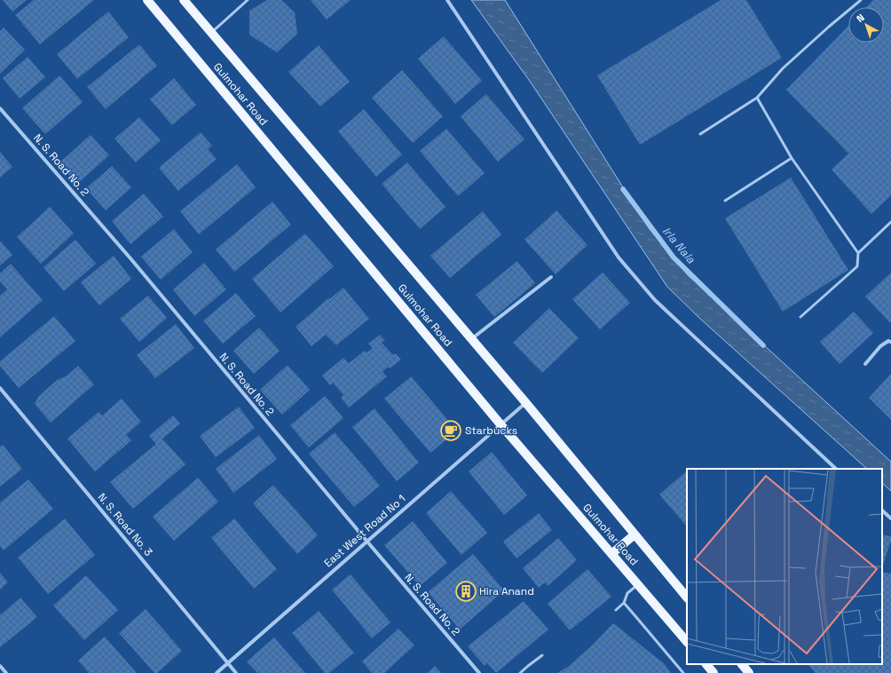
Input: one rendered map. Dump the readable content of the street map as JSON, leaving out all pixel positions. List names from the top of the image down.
{
  "streets": {
    "main road": ["Gulmohar Road"],
    "street": ["N. S. Road No. 2", "N. S. Road No. 3", "East West Road No 1"]
  },
  "crossings": [
    ["Gulmohar Road", "East West Road No 1"],
    ["N. S. Road No. 2", "East West Road No 1"],
    ["N. S. Road No. 3", "East West Road No 1"]
  ],
  "water": ["Irla Nala"],
  "places": {
    "cafe": ["Starbucks"],
    "building": ["Hira Anand"]
  },
  "north": "top left"
}
